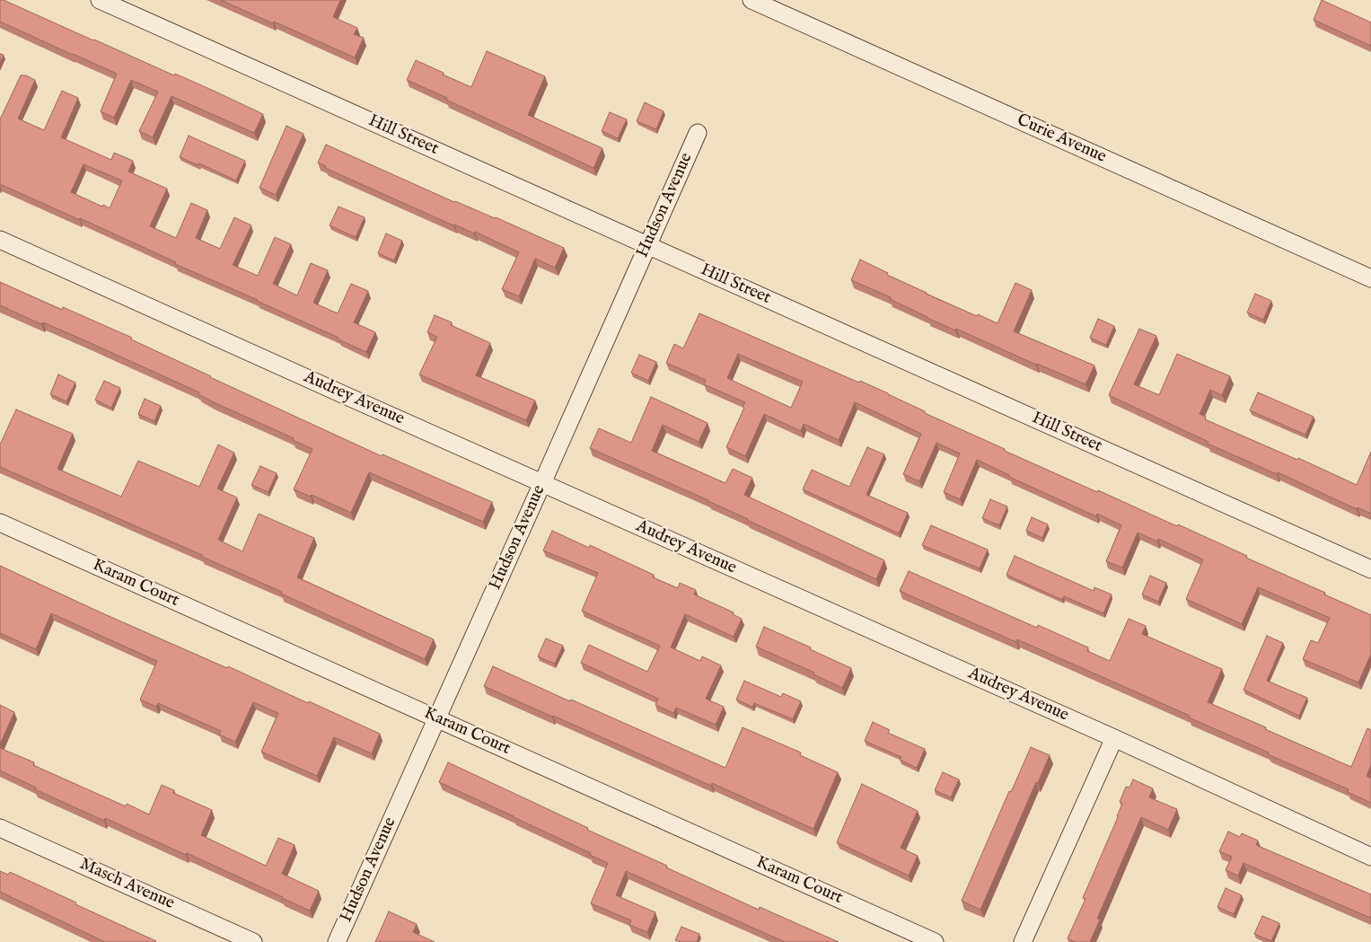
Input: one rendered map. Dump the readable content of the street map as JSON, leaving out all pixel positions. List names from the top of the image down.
{
  "streets": {
    "street": [
      "Hill Street",
      "Curie Avenue",
      "Hudson Avenue",
      "Audrey Avenue",
      "Karam Court",
      "Masch Avenue"
    ]
  },
  "crossings": [
    ["Hill Street", "Hudson Avenue"],
    ["Hudson Avenue", "Audrey Avenue"],
    ["Hudson Avenue", "Karam Court"]
  ]
}
